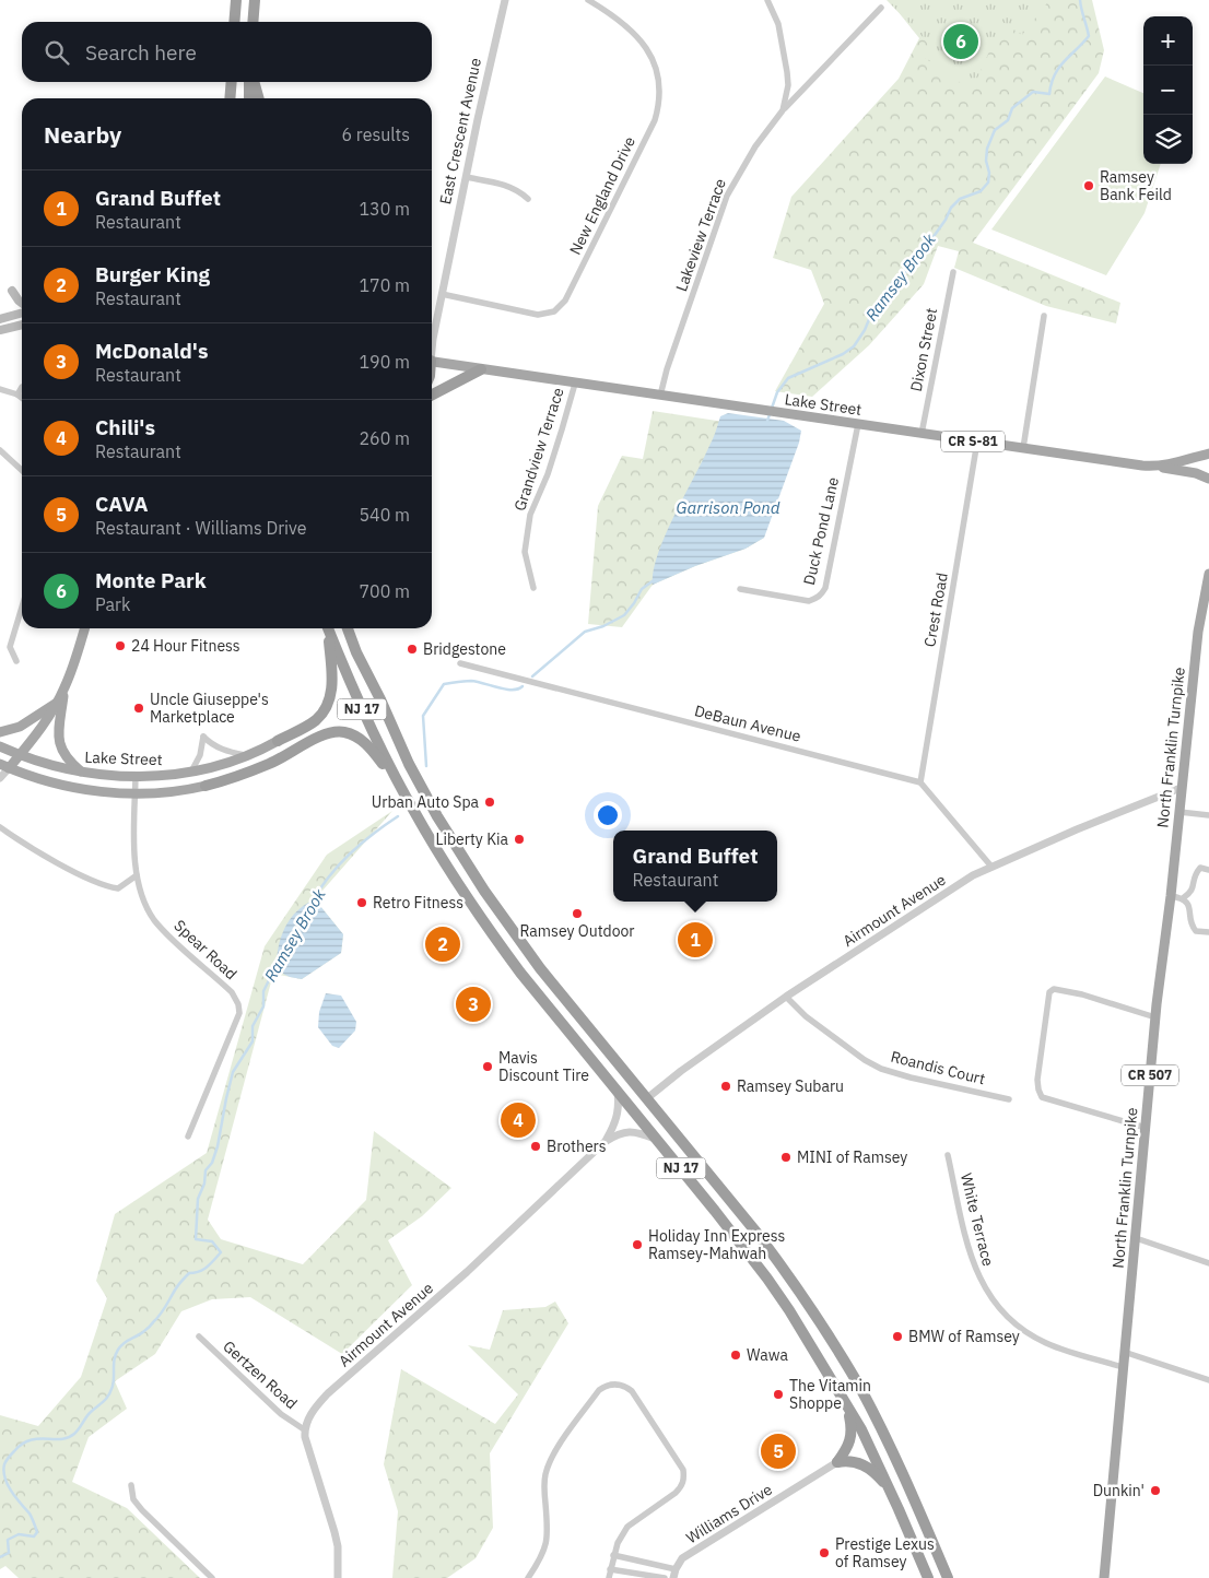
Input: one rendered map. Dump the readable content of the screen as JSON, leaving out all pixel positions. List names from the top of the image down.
{
  "streets": {
    "highway": ["NJ 17"],
    "main road": [
      "Lake Street",
      "CR S-81",
      "North Franklin Turnpike",
      "CR 507"
    ],
    "street": [
      "East Crescent Avenue",
      "New England Drive",
      "Lakeview Terrace",
      "Dixon Street",
      "Grandview Terrace",
      "Duck Pond Lane",
      "Crest Road",
      "DeBaun Avenue",
      "Airmount Avenue",
      "Spear Road",
      "Roandis Court",
      "White Terrace",
      "Gertzen Road",
      "Williams Drive"
    ]
  },
  "crossings": [
    ["East Crescent Avenue", "New England Drive"],
    ["Lakeview Terrace", "Lake Street"],
    ["Dixon Street", "Lake Street"],
    ["Lake Street", "Grandview Terrace"],
    ["Lake Street", "Duck Pond Lane"],
    ["Lake Street", "Crest Road"],
    ["Lake Street", "Spear Road"],
    ["Crest Road", "DeBaun Avenue"],
    ["NJ 17", "Airmount Avenue"],
    ["North Franklin Turnpike", "Airmount Avenue"],
    ["North Franklin Turnpike", "White Terrace"],
    ["Airmount Avenue", "Roandis Court"],
    ["Airmount Avenue", "Gertzen Road"]
  ],
  "water": ["Ramsey Brook", "Garrison Pond"],
  "places": [
    "Ramsey Bank Feild",
    "24 Hour Fitness",
    "Bridgestone",
    "Uncle Giuseppe's Marketplace",
    "Urban Auto Spa",
    "Liberty Kia",
    "Retro Fitness",
    "Ramsey Outdoor",
    "Mavis Discount Tire",
    "Ramsey Subaru",
    "Brothers",
    "MINI of Ramsey",
    "Holiday Inn Express Ramsey-Mahwah",
    "BMW of Ramsey",
    "Wawa",
    "The Vitamin Shoppe",
    "Dunkin'",
    "Prestige Lexus of Ramsey"
  ],
  "page": {
    "map_buttons": ["+", "−"],
    "pins": [
      "6",
      "1",
      "2",
      "3",
      "4",
      "5"
    ],
    "search": "Search here",
    "heading": ["Nearby", "6 results"],
    "list": [
      {
        "mark": "1",
        "name": "Grand Buffet",
        "note": "Restaurant",
        "value": "130 m"
      },
      {
        "mark": "2",
        "name": "Burger King",
        "note": "Restaurant",
        "value": "170 m"
      },
      {
        "mark": "3",
        "name": "McDonald's",
        "note": "Restaurant",
        "value": "190 m"
      },
      {
        "mark": "4",
        "name": "Chili's",
        "note": "Restaurant",
        "value": "260 m"
      },
      {
        "mark": "5",
        "name": "CAVA",
        "note": "Restaurant · Williams Drive",
        "value": "540 m"
      },
      {
        "mark": "6",
        "name": "Monte Park",
        "note": "Park",
        "value": "700 m"
      }
    ],
    "popup": ["Grand Buffet", "Restaurant"]
  }
}
